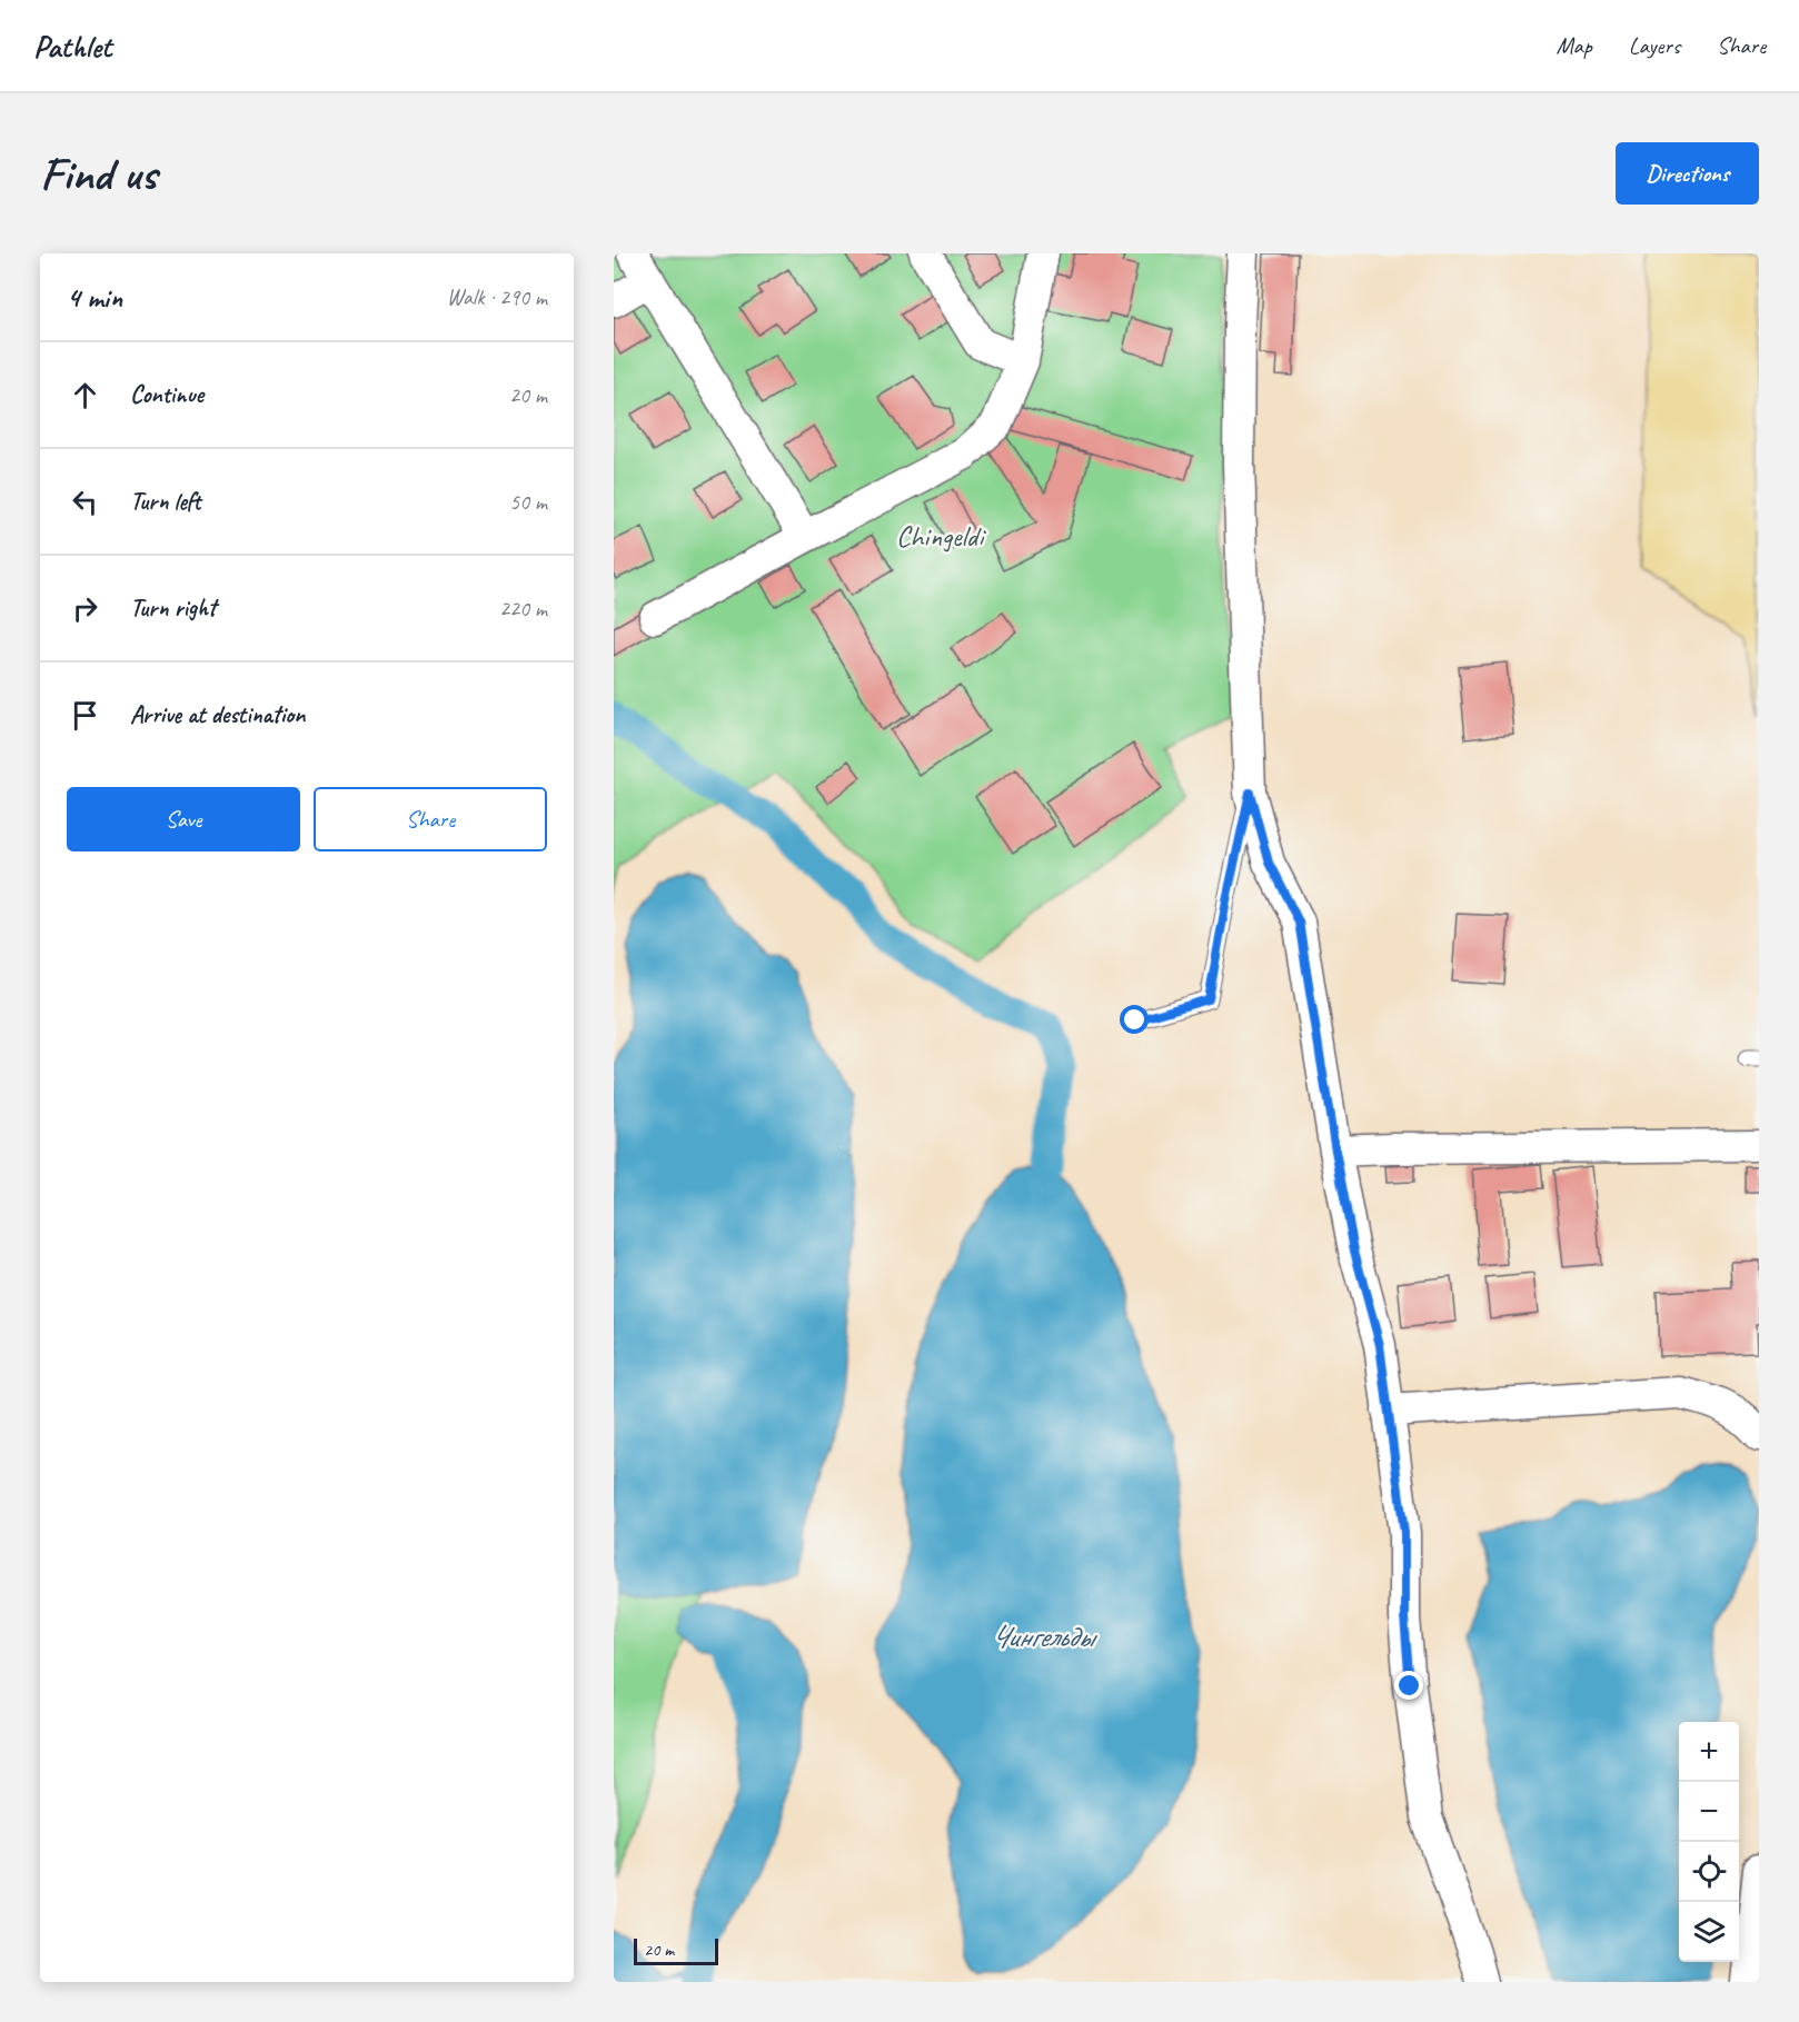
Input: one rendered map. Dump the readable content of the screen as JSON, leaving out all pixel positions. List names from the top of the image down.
{
  "water": ["Чингельды"],
  "parks": ["Chingeldi"],
  "scale_bar": "20 m",
  "page": {
    "header": "Pathlet",
    "nav": ["Map", "Layers", "Share"],
    "buttons": [
      "Directions",
      ["Save", "Share"]
    ],
    "title": "Find us",
    "heading": ["4 min", "Walk · 290 m"],
    "list": [
      ["Continue", "20 m"],
      ["Turn left", "50 m"],
      ["Turn right", "220 m"],
      "Arrive at destination"
    ],
    "map_buttons": ["+", "−"],
    "scale": "20 m"
  }
}
